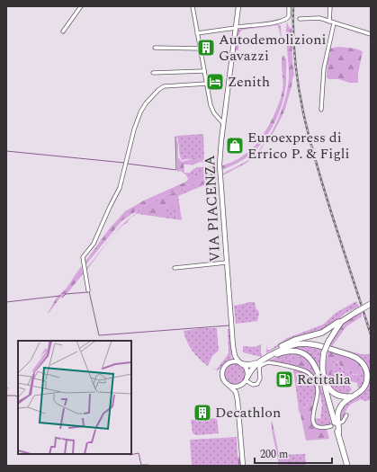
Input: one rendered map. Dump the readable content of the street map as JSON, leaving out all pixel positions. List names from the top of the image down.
{
  "streets": {
    "main road": ["VIA PIACENZA"]
  },
  "places": {
    "building": ["Autodemolizioni Gavazzi", "Decathlon"],
    "hotel": ["Zenith"],
    "shop": ["Euroexpress di Errico P. & Figli"],
    "fuel station": ["Retitalia"]
  },
  "scale_bar": "200 m"
}
